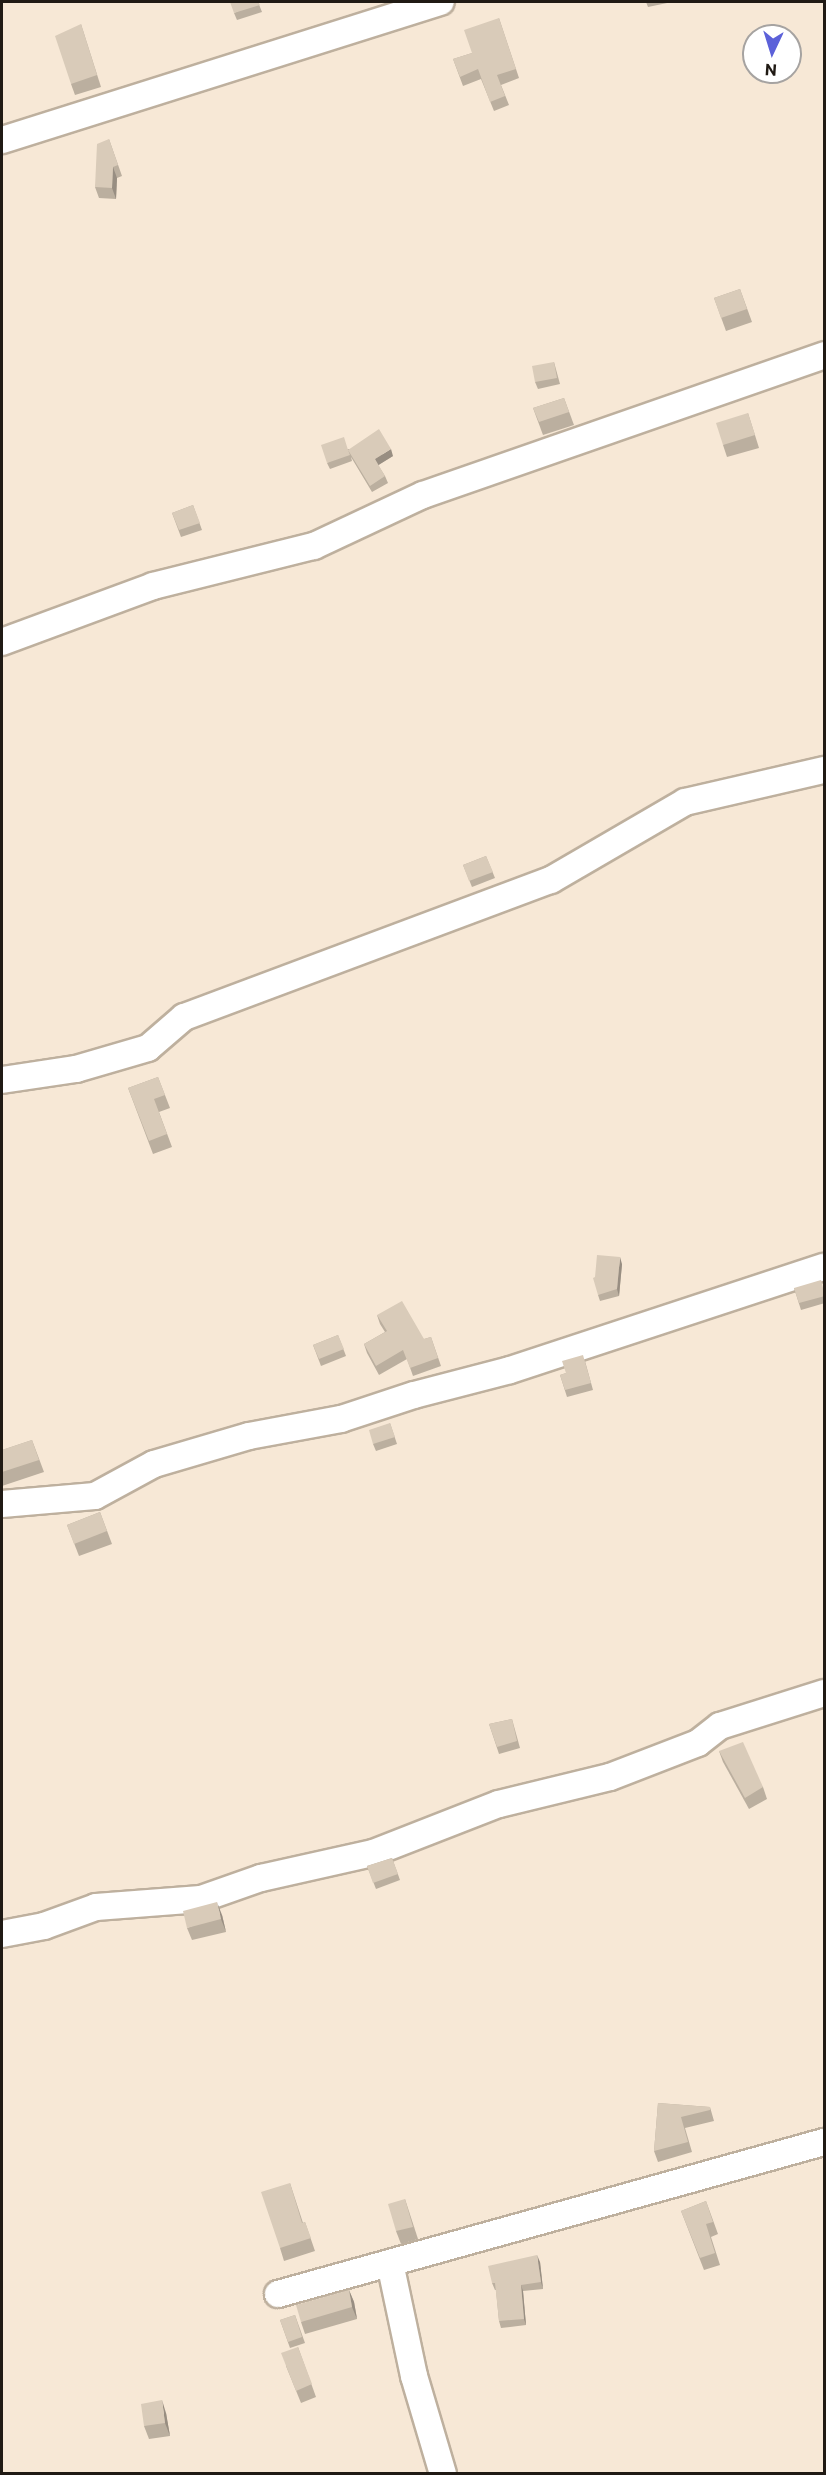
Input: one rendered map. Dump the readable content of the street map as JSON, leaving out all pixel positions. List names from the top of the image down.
{
  "north": "bottom"
}
